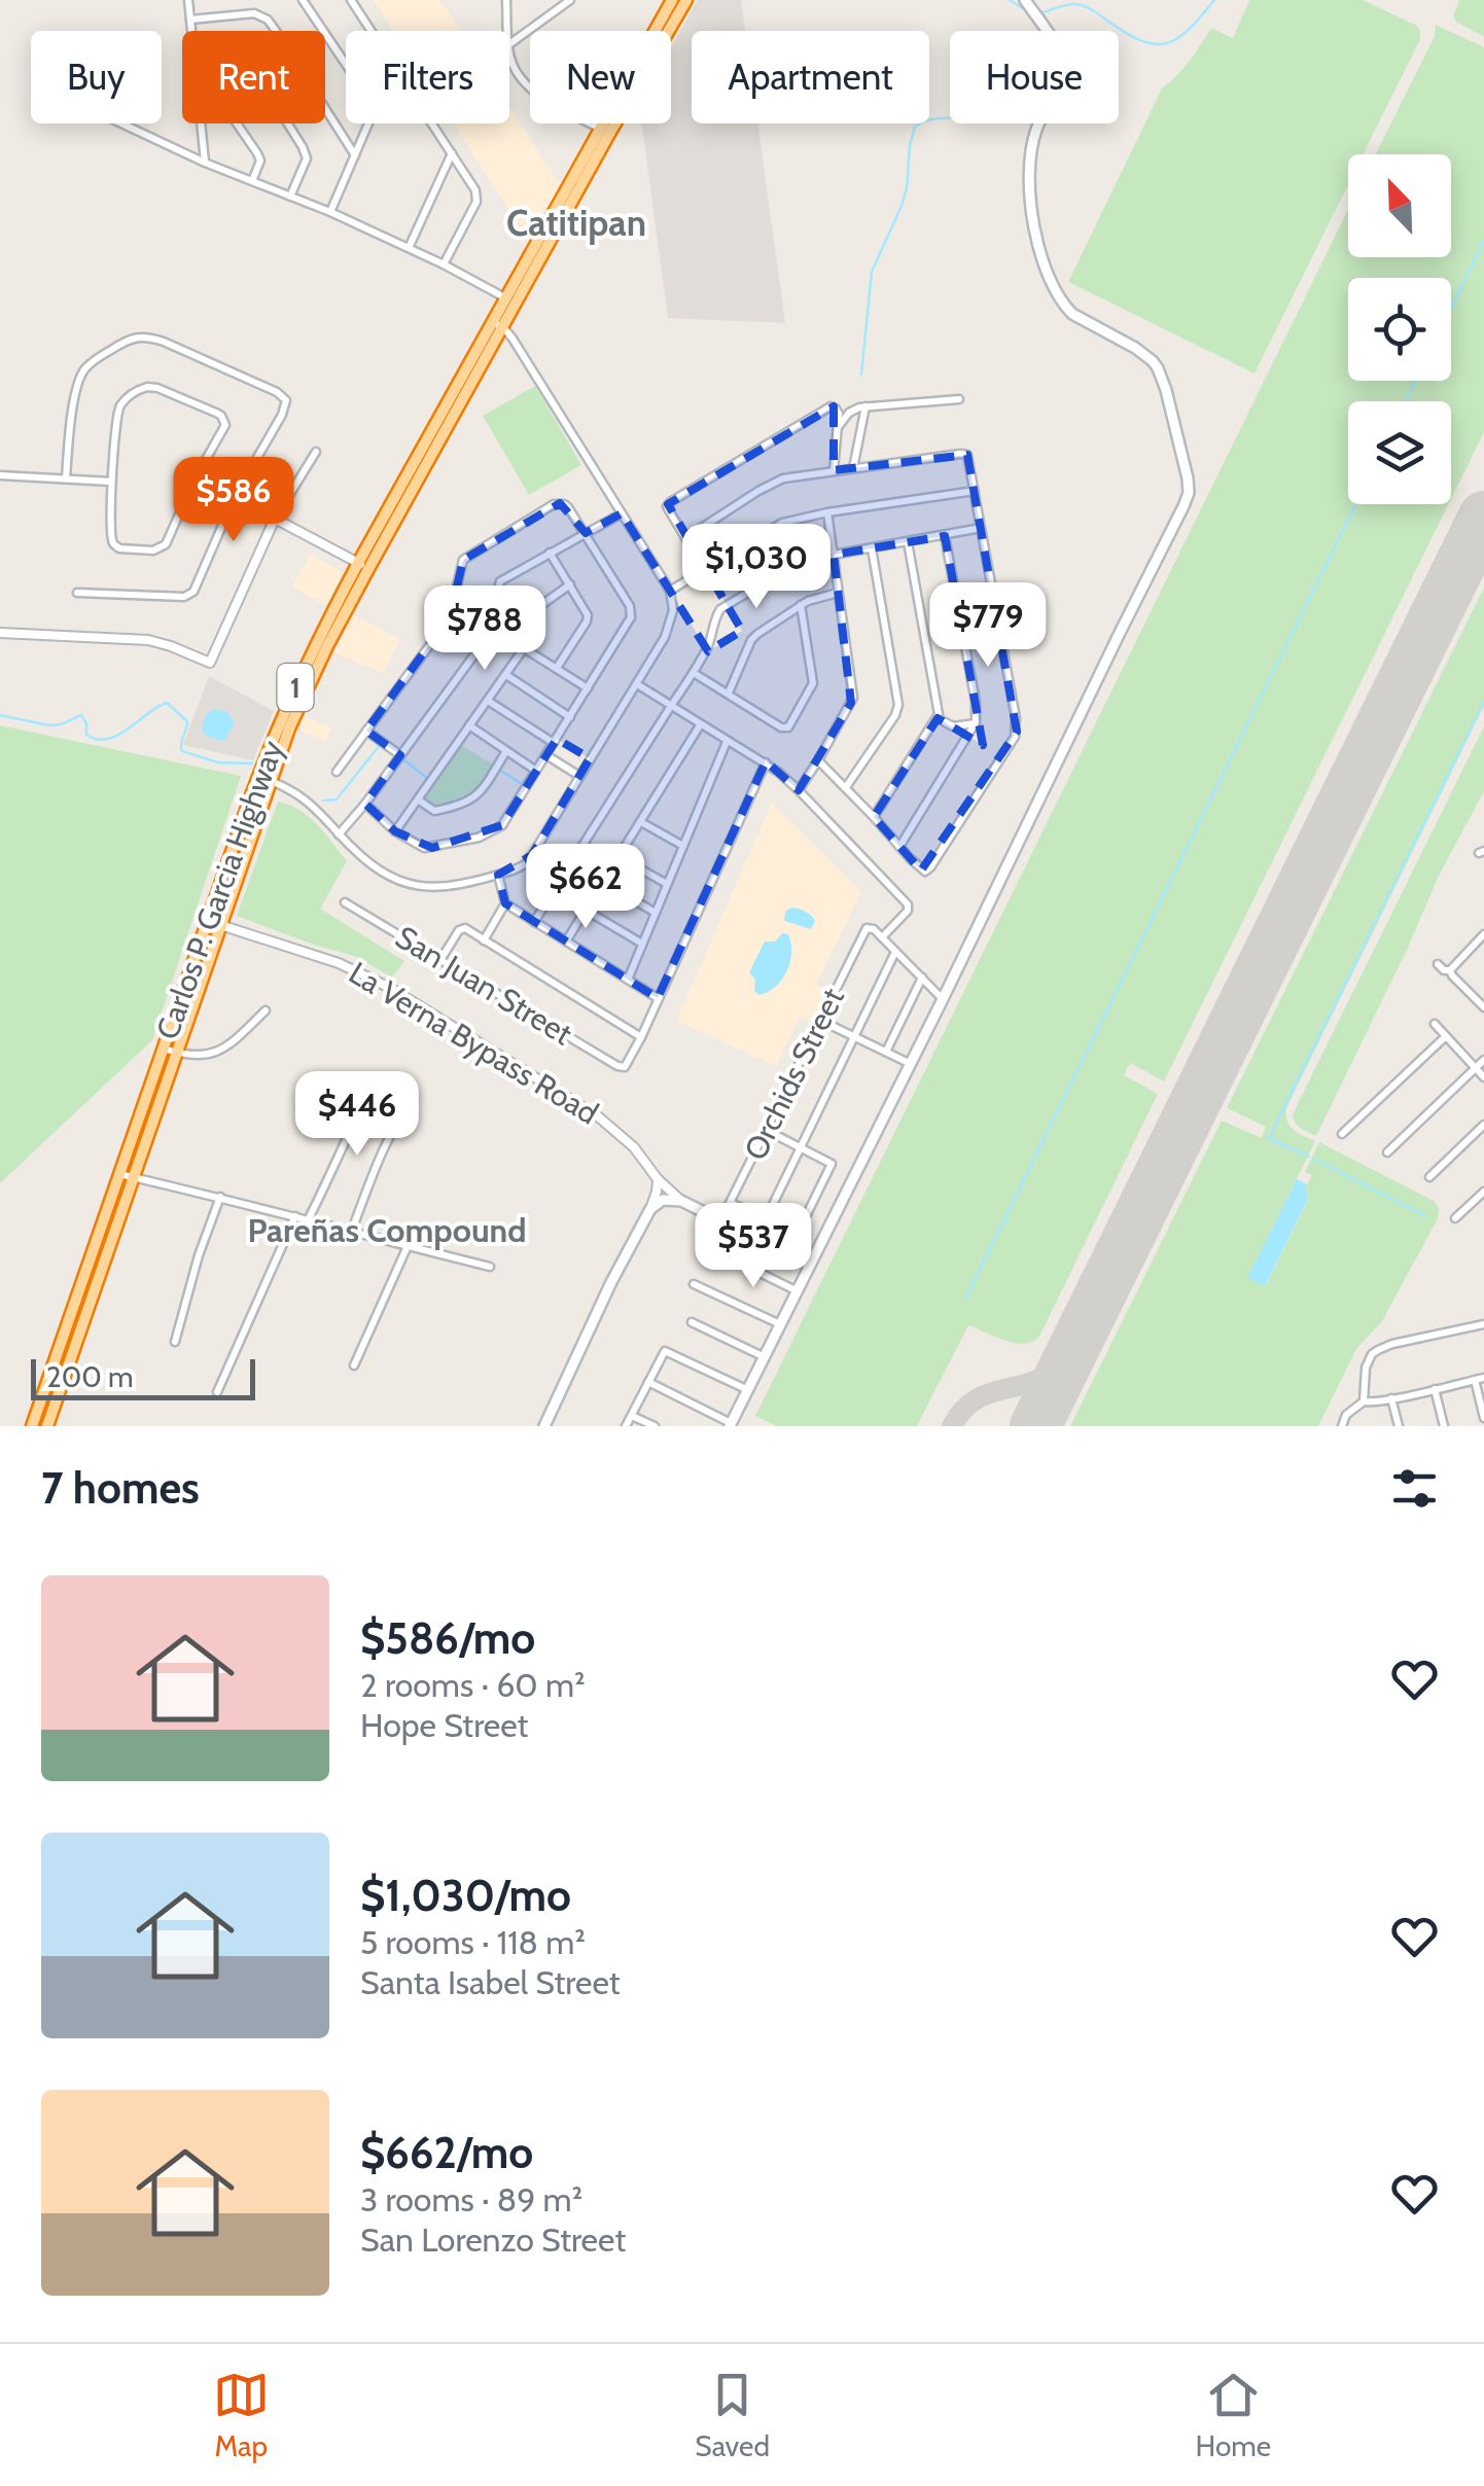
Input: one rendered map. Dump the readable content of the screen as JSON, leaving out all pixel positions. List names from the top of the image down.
{
  "streets": {
    "highway": ["1", "Carlos P. Garcia Highway"],
    "street": ["San Juan Street", "La Verna Bypass Road", "Orchids Street"]
  },
  "crossings": [
    ["Carlos P. Garcia Highway", "La Verna Bypass Road"]
  ],
  "districts": ["Catitipan", "Pareñas Compound"],
  "scale_bar": "200 m",
  "north": "top left",
  "page": {
    "chip": [
      "Buy",
      "Rent",
      "Filters",
      "New",
      "Apartment",
      "House"
    ],
    "price": [
      "$586",
      "$1,030",
      "$779",
      "$788",
      "$662",
      "$446",
      "$537"
    ],
    "scale": "200 m",
    "heading": "7 homes",
    "list": [
      {
        "name": "$586/mo",
        "note": "2 rooms · 60 m² · Hope Street"
      },
      {
        "name": "$1,030/mo",
        "note": "5 rooms · 118 m² · Santa Isabel Street"
      },
      {
        "name": "$662/mo",
        "note": "3 rooms · 89 m² · San Lorenzo Street"
      }
    ],
    "tabs": ["Map", "Saved", "Home"]
  }
}
